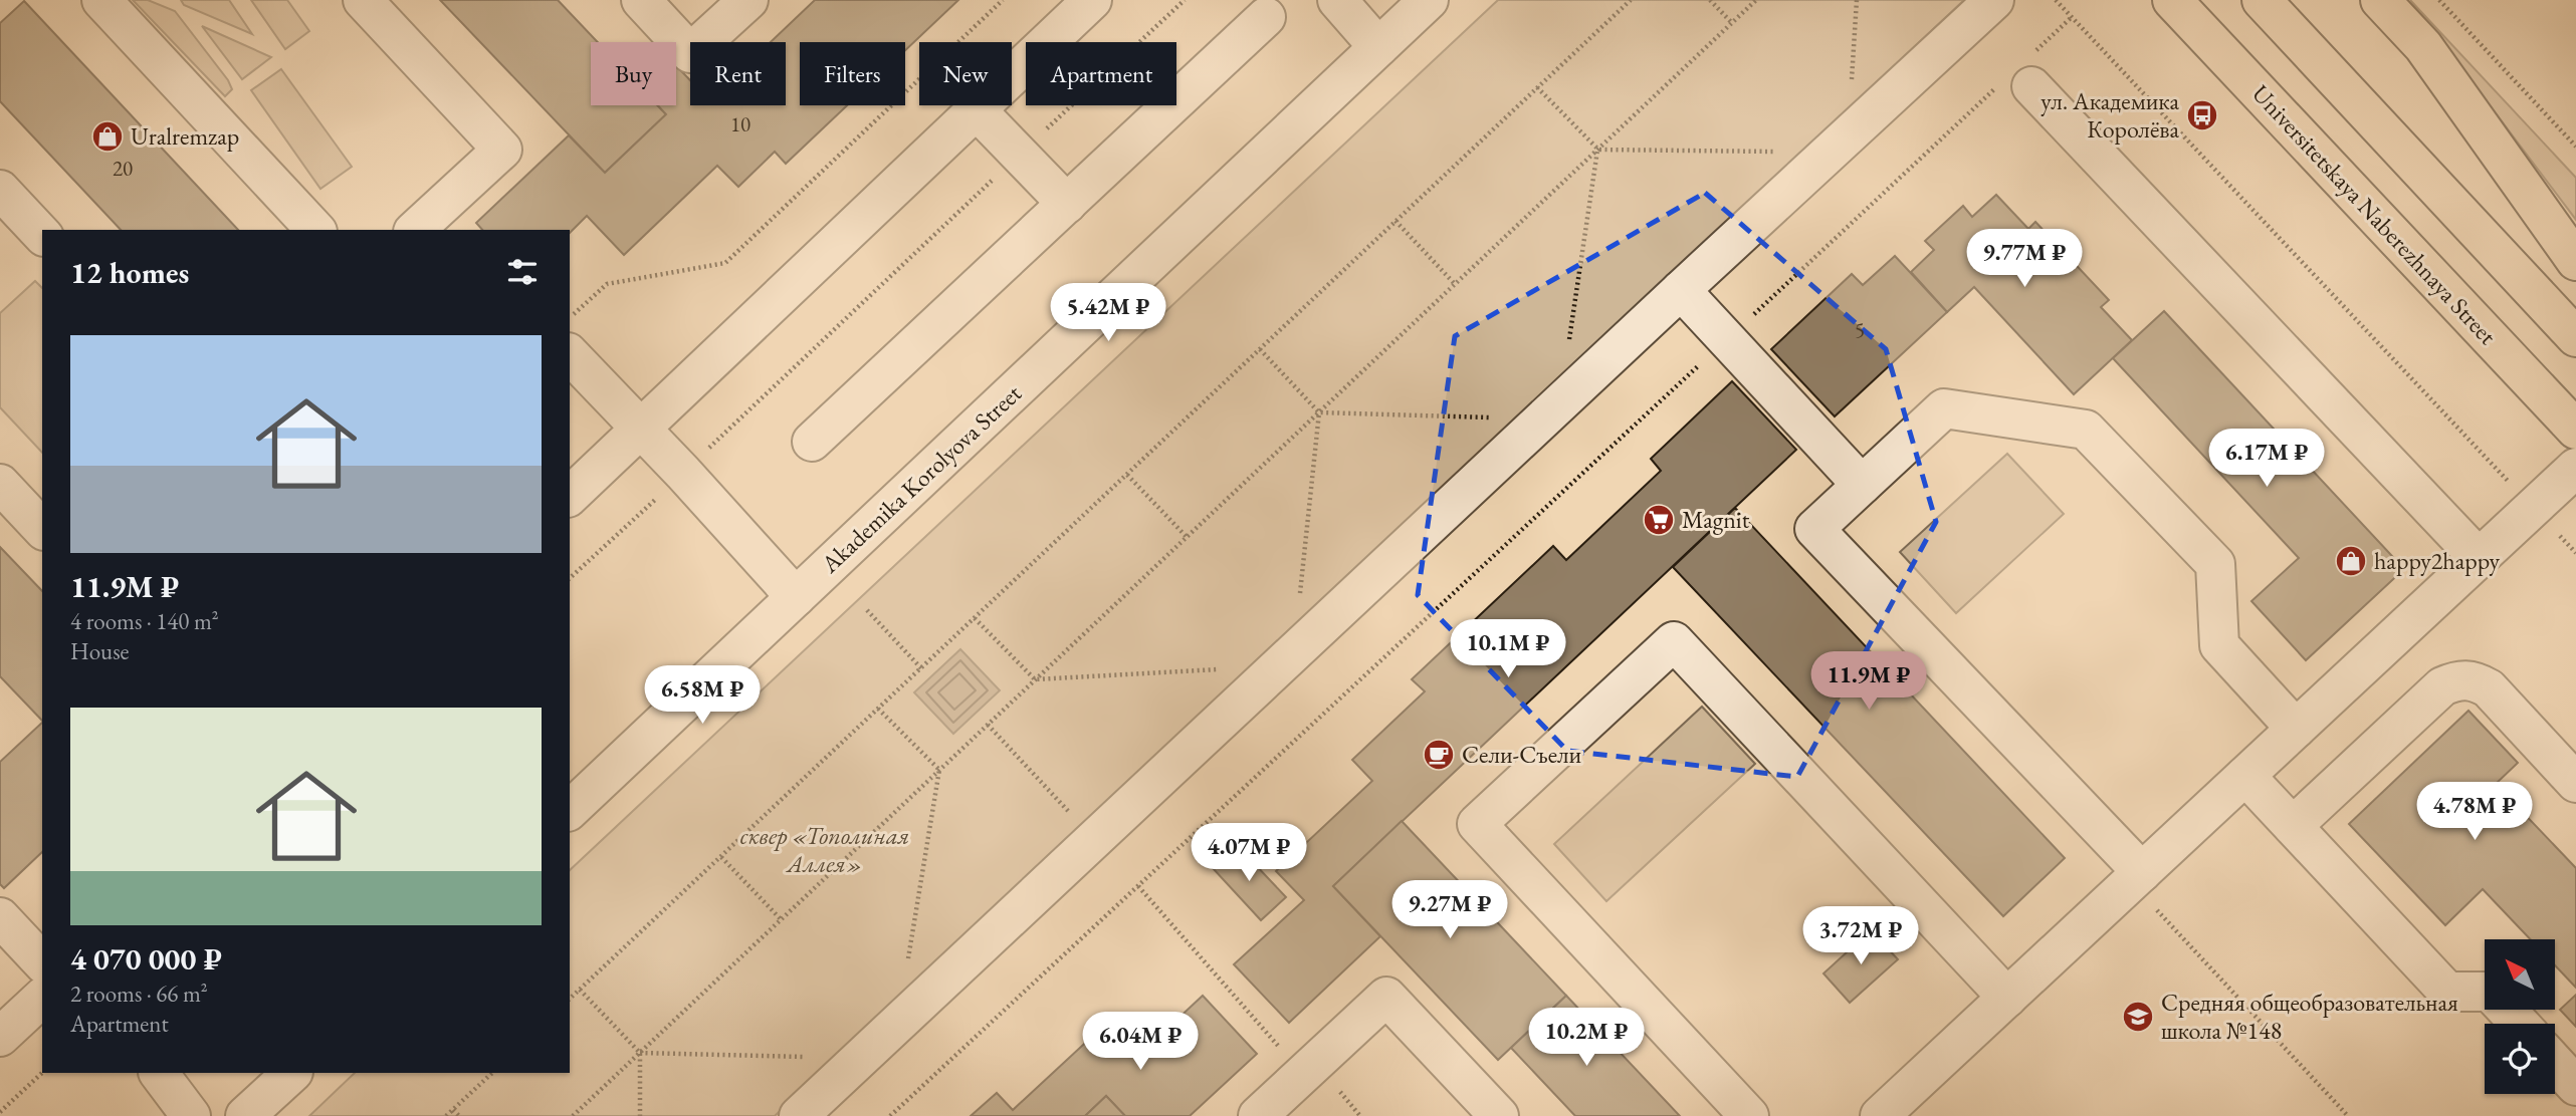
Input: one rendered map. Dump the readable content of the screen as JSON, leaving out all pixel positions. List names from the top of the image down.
{
  "streets": {
    "main road": ["Universitetskaya Naberezhnaya Street"],
    "street": ["Akademika Korolyova Street"]
  },
  "parks": ["сквер «Тополиная Аллея»"],
  "places": {
    "bus stop": ["ул. Академика Королёва"],
    "shop": ["Uralremzap", "happy2happy"],
    "supermarket": ["Magnit"],
    "cafe": ["Сели-Съели"],
    "school or university": ["Средняя общеобразовательная школа №148"]
  },
  "house_numbers": ["10", "20", "5"],
  "north": "top left",
  "page": {
    "chip": [
      "Buy",
      "Rent",
      "Filters",
      "New",
      "Apartment"
    ],
    "price": [
      "9.77M ₽",
      "5.42M ₽",
      "6.17M ₽",
      "10.1M ₽",
      "11.9M ₽",
      "6.58M ₽",
      "4.78M ₽",
      "4.07M ₽",
      "9.27M ₽",
      "3.72M ₽",
      "10.2M ₽",
      "6.04M ₽"
    ],
    "heading": "12 homes",
    "list": [
      {
        "name": "11.9M ₽",
        "note": "4 rooms · 140 m² · House"
      },
      {
        "name": "4 070 000 ₽",
        "note": "2 rooms · 66 m² · Apartment"
      }
    ]
  }
}
